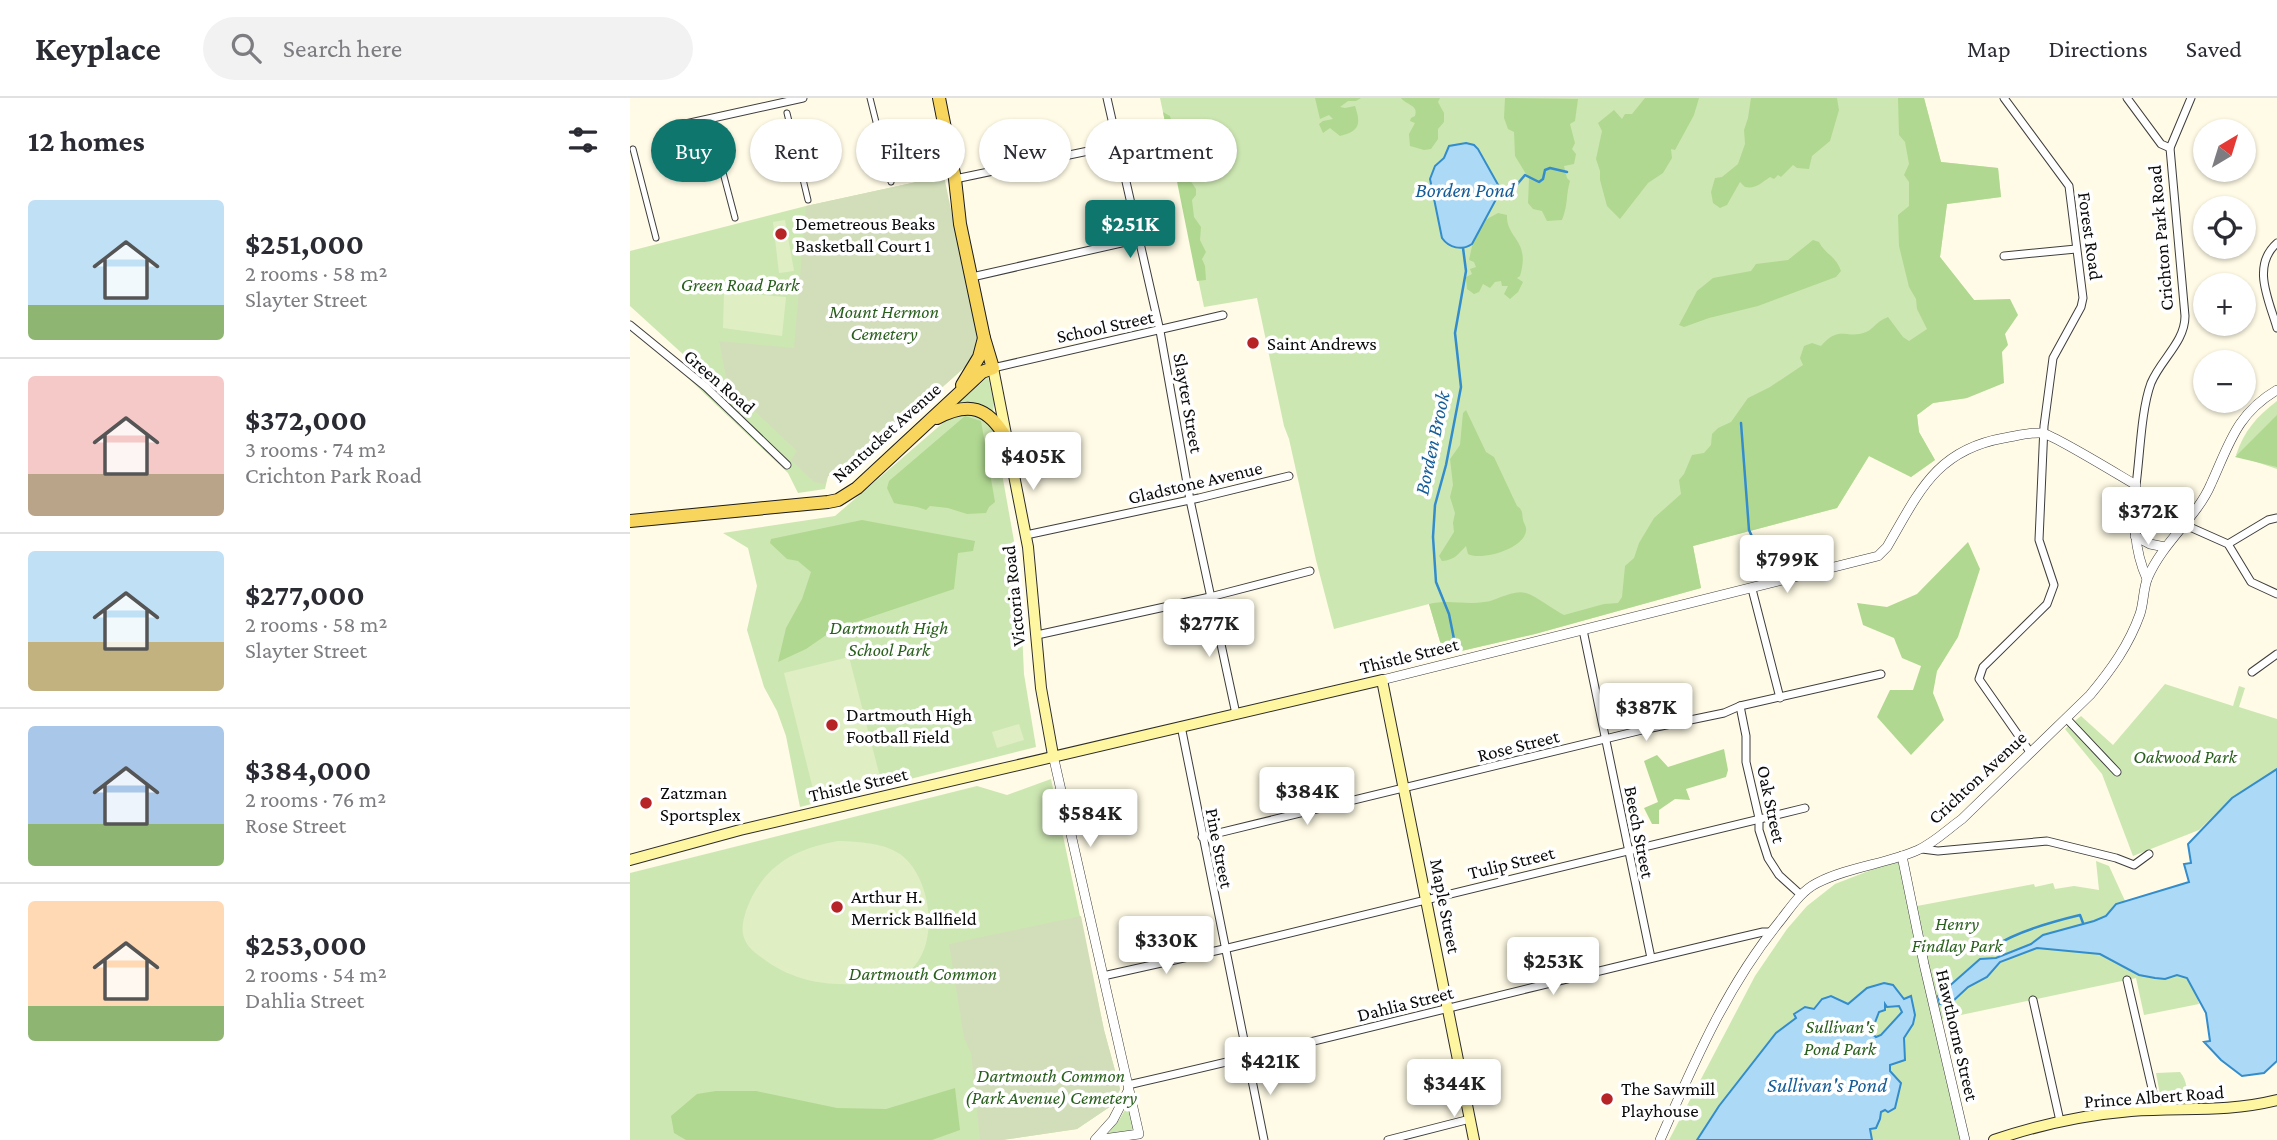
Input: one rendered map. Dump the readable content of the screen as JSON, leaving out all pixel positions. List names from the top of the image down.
{
  "streets": {
    "main road": [
      "Nantucket Avenue",
      "Victoria Road",
      "Thistle Street",
      "Maple Street",
      "Prince Albert Road"
    ],
    "street": [
      "Forest Road",
      "Crichton Park Road",
      "School Street",
      "Green Road",
      "Slayter Street",
      "Gladstone Avenue",
      "Rose Street",
      "Crichton Avenue",
      "Oak Street",
      "Beech Street",
      "Pine Street",
      "Tulip Street",
      "Dahlia Street",
      "Hawthorne Street"
    ]
  },
  "crossings": [
    ["Forest Road", "Thistle Street"],
    ["Forest Road", "Crichton Avenue"],
    ["Crichton Park Road", "Crichton Avenue"],
    ["School Street", "Slayter Street"],
    ["School Street", "Nantucket Avenue"],
    ["School Street", "Victoria Road"],
    ["Slayter Street", "Gladstone Avenue"],
    ["Slayter Street", "Thistle Street"],
    ["Nantucket Avenue", "Victoria Road"],
    ["Gladstone Avenue", "Victoria Road"],
    ["Victoria Road", "Thistle Street"],
    ["Victoria Road", "Tulip Street"],
    ["Victoria Road", "Dahlia Street"],
    ["Thistle Street", "Beech Street"],
    ["Thistle Street", "Pine Street"],
    ["Thistle Street", "Maple Street"],
    ["Rose Street", "Oak Street"],
    ["Rose Street", "Beech Street"],
    ["Rose Street", "Pine Street"],
    ["Rose Street", "Maple Street"],
    ["Crichton Avenue", "Oak Street"],
    ["Crichton Avenue", "Dahlia Street"],
    ["Crichton Avenue", "Hawthorne Street"],
    ["Oak Street", "Tulip Street"],
    ["Beech Street", "Tulip Street"],
    ["Beech Street", "Dahlia Street"],
    ["Pine Street", "Tulip Street"],
    ["Pine Street", "Dahlia Street"],
    ["Tulip Street", "Maple Street"],
    ["Maple Street", "Dahlia Street"]
  ],
  "water": ["Borden Pond", "Borden Brook", "Sullivan's Pond"],
  "parks": [
    "Green Road Park",
    "Mount Hermon Cemetery",
    "Dartmouth High School Park",
    "Oakwood Park",
    "Henry Findlay Park",
    "Dartmouth Common",
    "Sullivan's Pond Park",
    "Dartmouth Common (Park Avenue) Cemetery"
  ],
  "places": [
    "Demetreous Beaks Basketball Court 1",
    "Saint Andrews",
    "Dartmouth High Football Field",
    "Zatzman Sportsplex",
    "Arthur H. Merrick Ballfield",
    "The Sawmill Playhouse"
  ],
  "north": "top right",
  "page": {
    "header": "Keyplace",
    "search": "Search here",
    "nav": ["Map", "Directions", "Saved"],
    "heading": "12 homes",
    "map_buttons": ["+", "−"],
    "chip": [
      "Buy",
      "Rent",
      "Filters",
      "New",
      "Apartment"
    ],
    "list": [
      {
        "name": "$251,000",
        "note": "2 rooms · 58 m² · Slayter Street"
      },
      {
        "name": "$372,000",
        "note": "3 rooms · 74 m² · Crichton Park Road"
      },
      {
        "name": "$277,000",
        "note": "2 rooms · 58 m² · Slayter Street"
      },
      {
        "name": "$384,000",
        "note": "2 rooms · 76 m² · Rose Street"
      },
      {
        "name": "$253,000",
        "note": "2 rooms · 54 m² · Dahlia Street"
      }
    ],
    "price": [
      "$251K",
      "$405K",
      "$372K",
      "$799K",
      "$277K",
      "$387K",
      "$384K",
      "$584K",
      "$330K",
      "$253K",
      "$421K",
      "$344K"
    ]
  }
}
